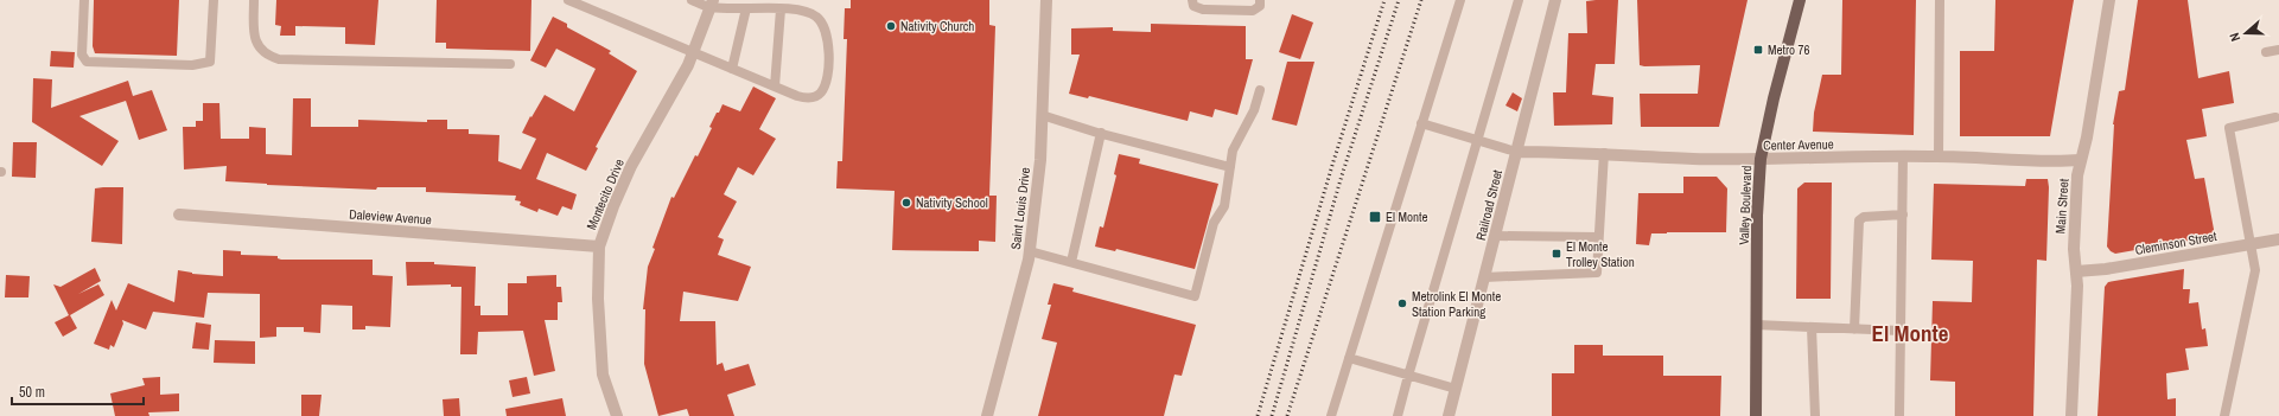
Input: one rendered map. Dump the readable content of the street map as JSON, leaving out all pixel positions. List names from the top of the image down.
{
  "streets": {
    "main road": ["Valley Boulevard"],
    "street": [
      "Center Avenue",
      "Montecito Drive",
      "Railroad Street",
      "Main Street",
      "Saint Louis Drive",
      "Daleview Avenue",
      "Cleminson Street"
    ]
  },
  "crossings": [
    ["Center Avenue", "Railroad Street"],
    ["Center Avenue", "Valley Boulevard"],
    ["Center Avenue", "Main Street"],
    ["Montecito Drive", "Daleview Avenue"],
    ["Main Street", "Cleminson Street"]
  ],
  "districts": ["El Monte"],
  "places": {
    "other": ["Nativity Church", "Nativity School", "Metrolink El Monte Station Parking"],
    "transit": ["Metro 76", "El Monte", "El Monte Trolley Station"]
  },
  "scale_bar": "50 m",
  "north": "left"
}
